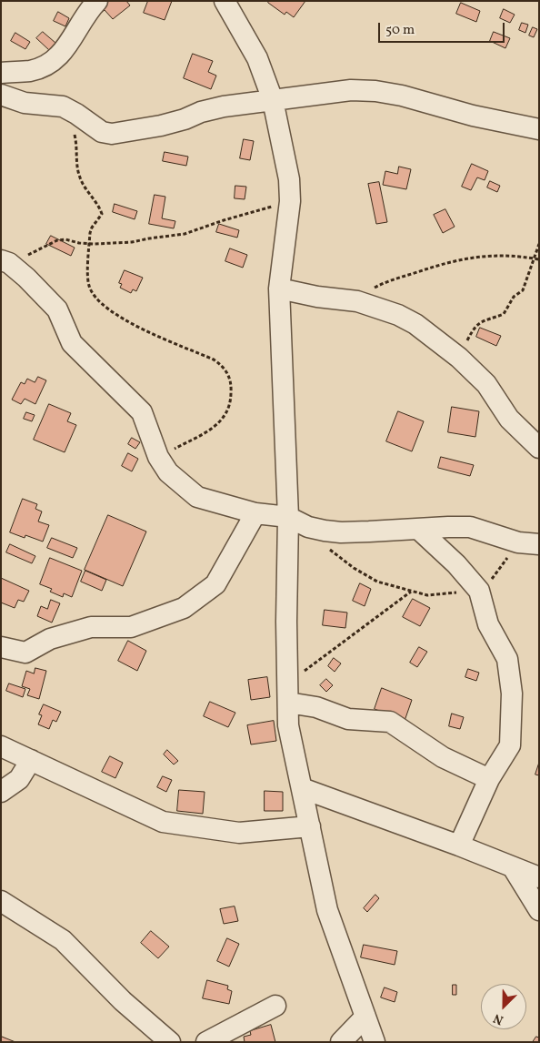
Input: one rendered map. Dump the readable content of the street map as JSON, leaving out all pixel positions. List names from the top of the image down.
{
  "scale_bar": "50 m",
  "north": "bottom left"
}
